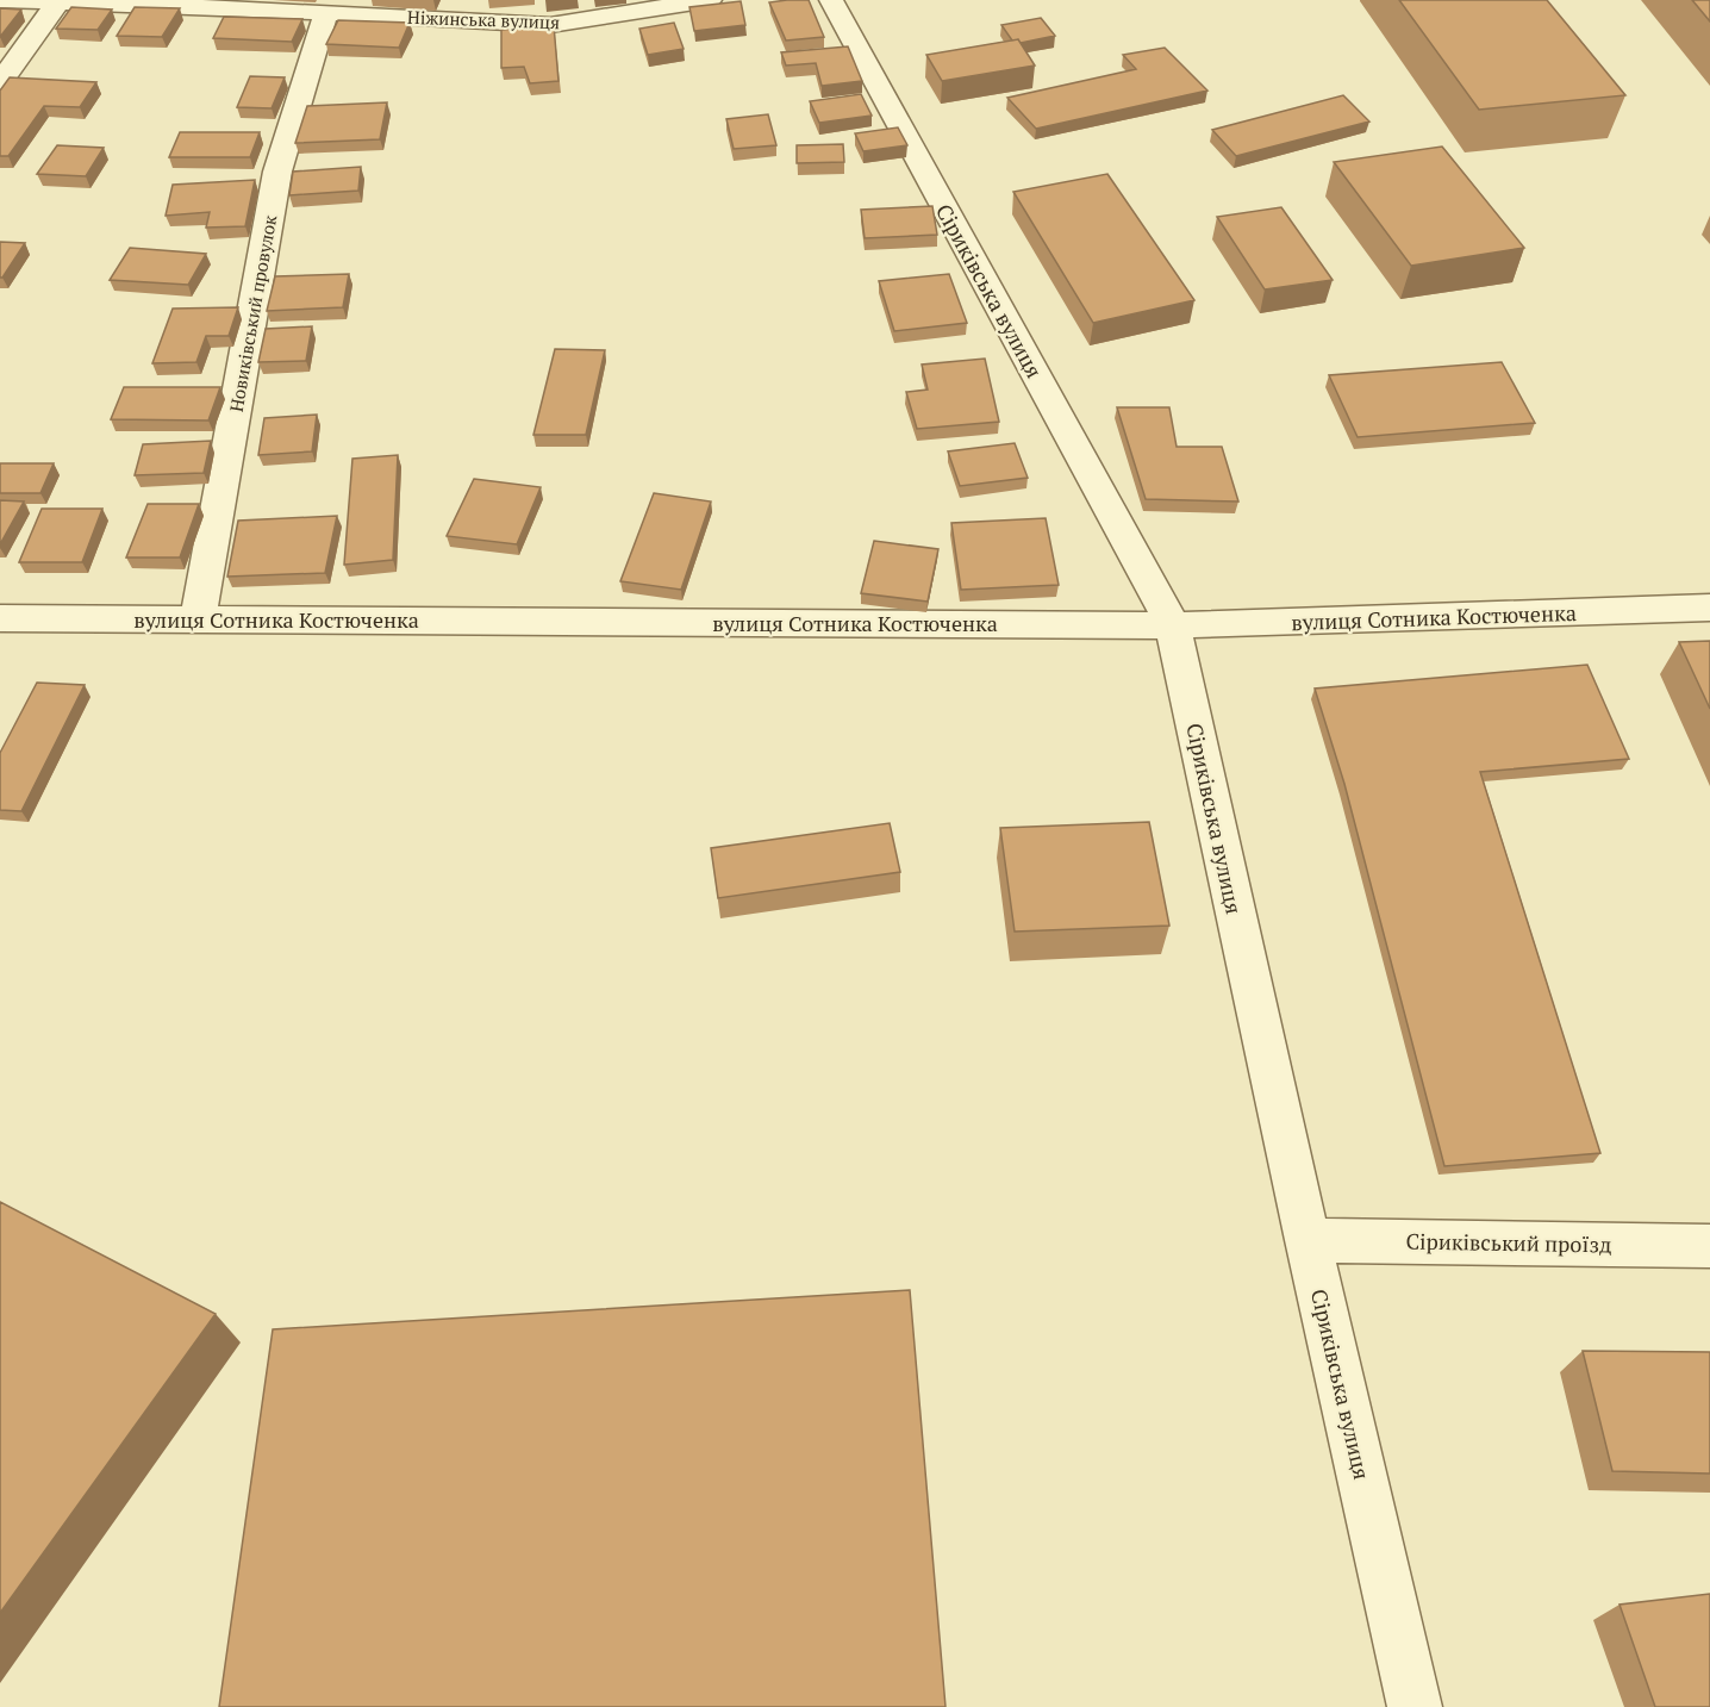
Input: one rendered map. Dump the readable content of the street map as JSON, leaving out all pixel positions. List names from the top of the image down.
{
  "streets": {
    "street": [
      "Ніжинська вулиця",
      "Сіриківська вулиця",
      "Новиківський провулок",
      "вулиця Сотника Костюченка",
      "Сіриківський проїзд"
    ]
  },
  "crossings": [
    ["Ніжинська вулиця", "Новиківський провулок"],
    ["Сіриківська вулиця", "вулиця Сотника Костюченка"],
    ["Сіриківська вулиця", "Сіриківський проїзд"],
    ["Новиківський провулок", "вулиця Сотника Костюченка"]
  ]
}
